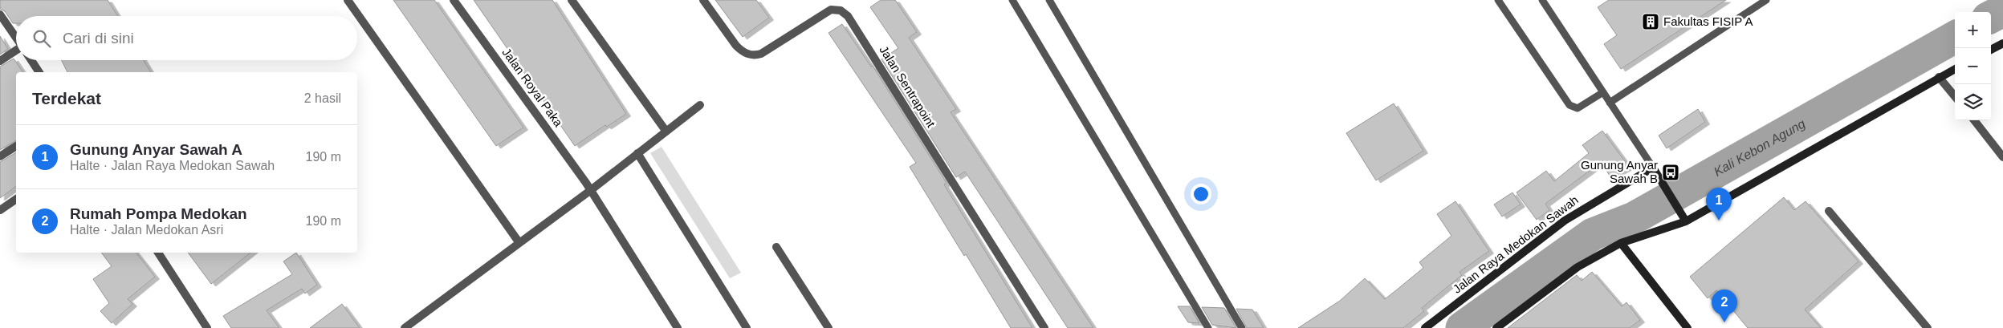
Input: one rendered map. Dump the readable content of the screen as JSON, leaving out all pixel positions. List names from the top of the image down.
{
  "streets": {
    "street": ["Jalan Sentrapoint", "Jalan Royal Paka", "Jalan Raya Medokan Sawah"]
  },
  "water": ["Kali Kebon Agung"],
  "places": {
    "building": ["Fakultas FISIP A"],
    "bus stop": ["Gunung Anyar Sawah B"]
  },
  "page": {
    "map_buttons": ["+", "−"],
    "search": "Cari di sini",
    "heading": ["Terdekat", "2 hasil"],
    "list": [
      {
        "mark": "1",
        "name": "Gunung Anyar Sawah A",
        "note": "Halte · Jalan Raya Medokan Sawah",
        "value": "190 m"
      },
      {
        "mark": "2",
        "name": "Rumah Pompa Medokan",
        "note": "Halte · Jalan Medokan Asri",
        "value": "190 m"
      }
    ],
    "pins": ["1", "2"]
  }
}
